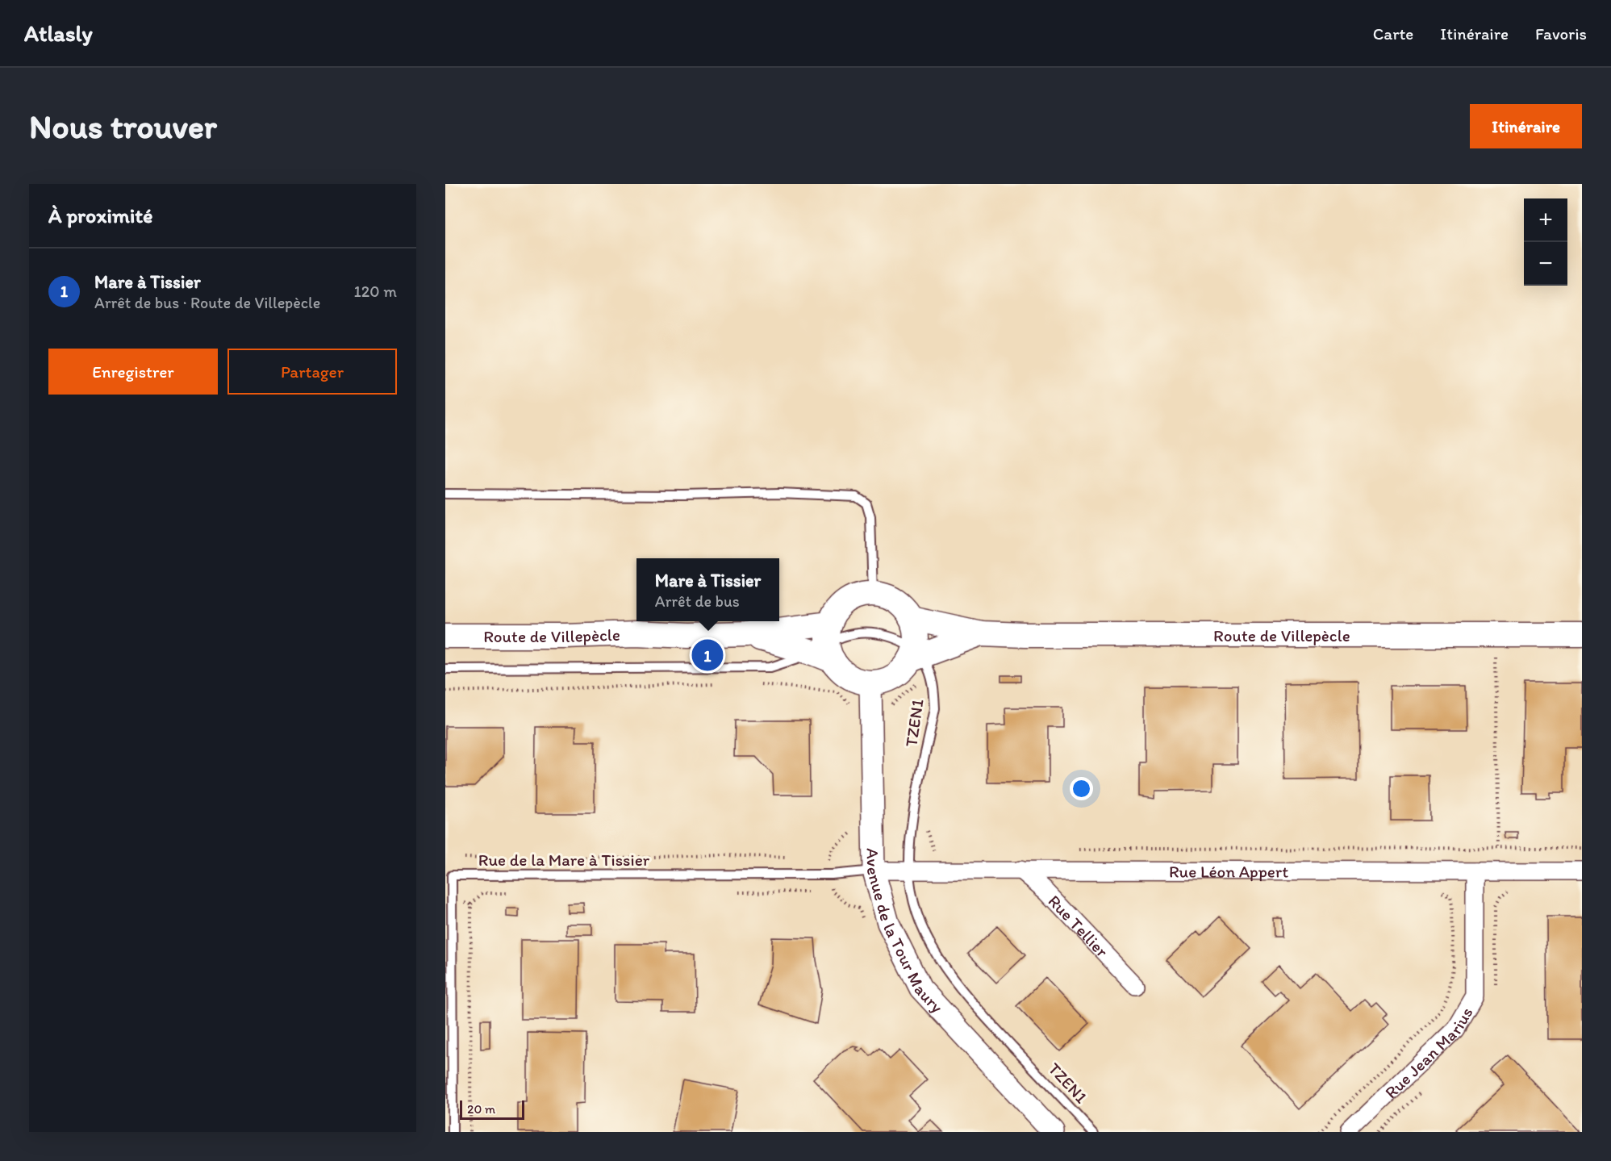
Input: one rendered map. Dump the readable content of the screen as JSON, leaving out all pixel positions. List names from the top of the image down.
{
  "streets": {
    "main road": ["Route de Villepècle"],
    "street": [
      "Rue Léon Appert",
      "Rue Tellier",
      "Avenue de la Tour Maury",
      "Rue Jean Marius"
    ],
    "lane": ["TZEN1", "Rue de la Mare à Tissier"]
  },
  "crossings": [
    ["Route de Villepècle", "TZEN1"],
    ["TZEN1", "Rue Léon Appert"],
    ["Rue de la Mare à Tissier", "Rue Léon Appert"],
    ["Rue de la Mare à Tissier", "Avenue de la Tour Maury"],
    ["Rue Léon Appert", "Rue Tellier"],
    ["Rue Léon Appert", "Avenue de la Tour Maury"],
    ["Rue Léon Appert", "Rue Jean Marius"]
  ],
  "scale_bar": "20 m",
  "page": {
    "header": "Atlasly",
    "nav": ["Carte", "Itinéraire", "Favoris"],
    "buttons": [
      "Itinéraire",
      ["Enregistrer", "Partager"]
    ],
    "title": "Nous trouver",
    "heading": "À proximité",
    "map_buttons": ["+", "−"],
    "list": [
      {
        "mark": "1",
        "name": "Mare à Tissier",
        "note": "Arrêt de bus · Route de Villepècle",
        "value": "120 m"
      }
    ],
    "popup": ["Mare à Tissier", "Arrêt de bus"],
    "pins": "1",
    "scale": "20 m"
  }
}
